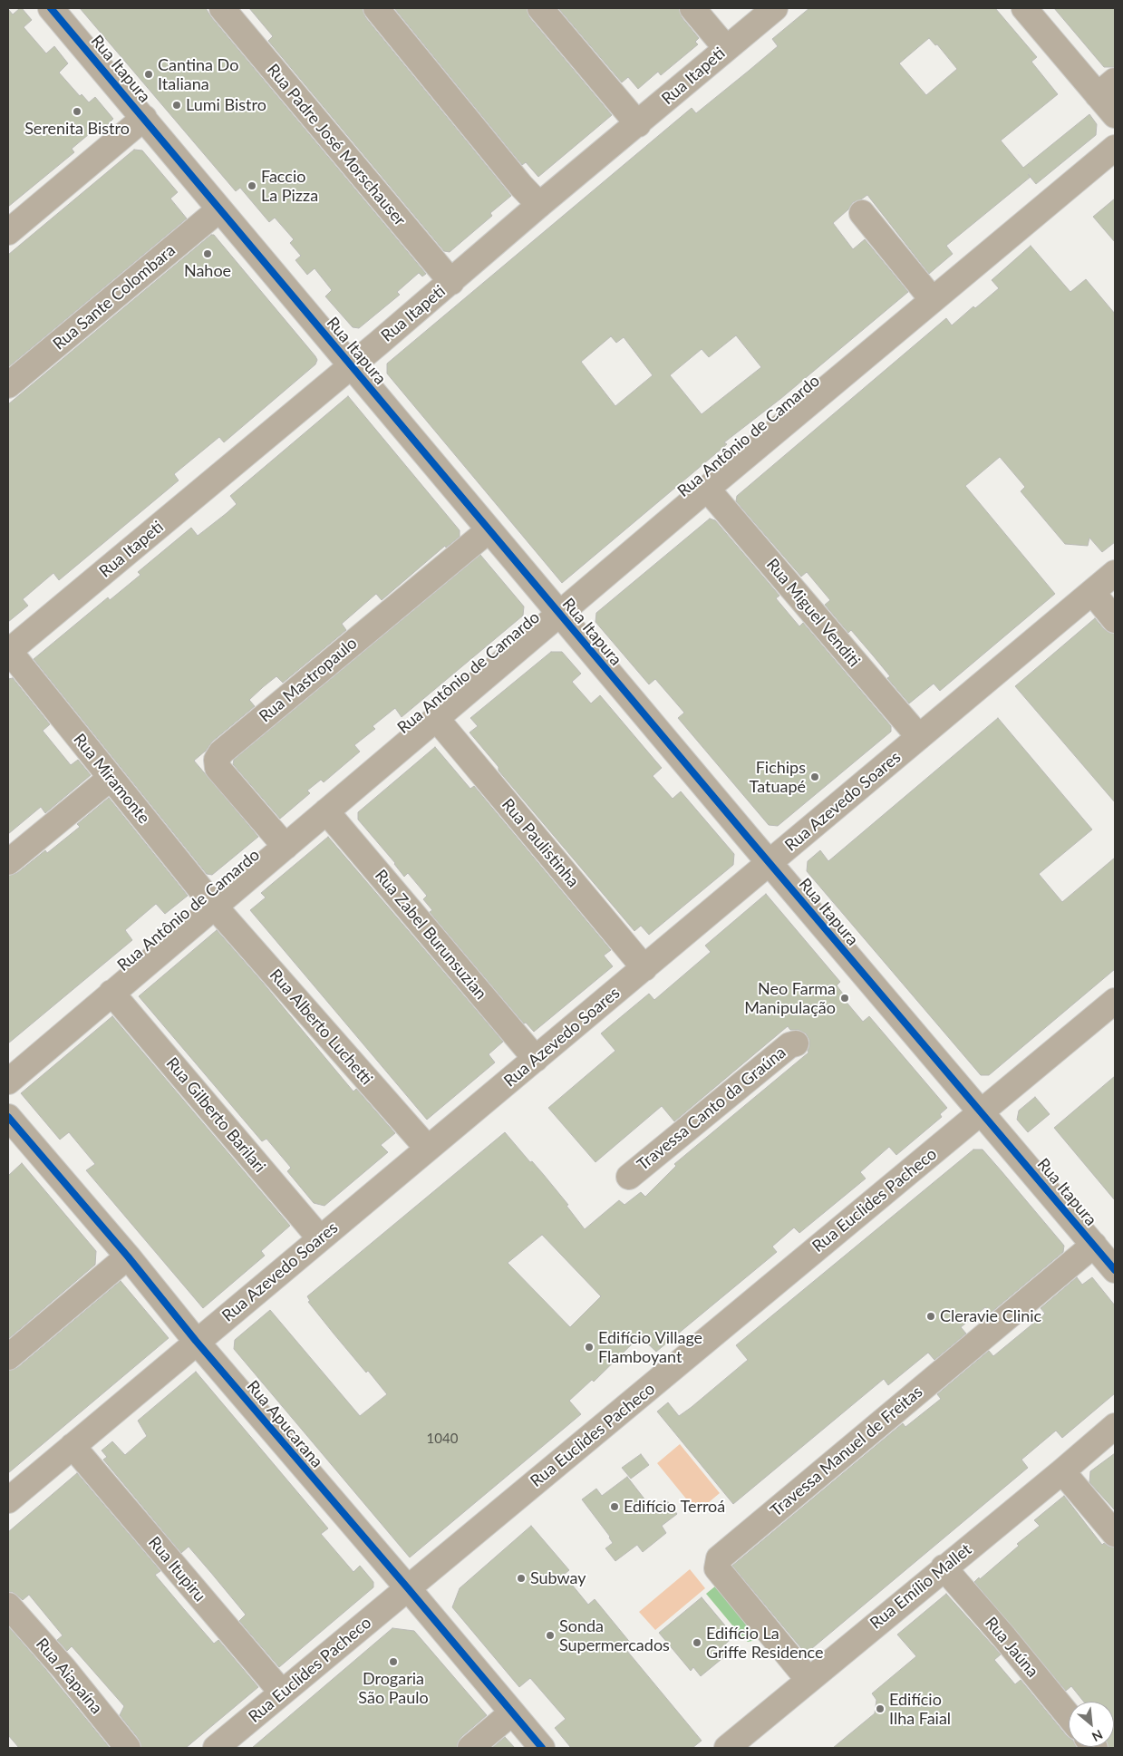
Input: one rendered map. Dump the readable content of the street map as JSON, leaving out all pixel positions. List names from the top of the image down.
{
  "streets": {
    "street": [
      "Rua Itapura",
      "Rua Itapeti",
      "Rua Padre José Morschauser",
      "Rua Sante Colombara",
      "Rua Antônio de Camardo",
      "Rua Miguel Venditi",
      "Rua Mastropaulo",
      "Rua Miramonte",
      "Rua Azevedo Soares",
      "Rua Paulistinha",
      "Rua Zabel Burunsuzian",
      "Rua Alberto Luchetti",
      "Travessa Canto da Graúna",
      "Rua Gilberto Barilari",
      "Rua Euclides Pacheco",
      "Rua Apucarana",
      "Travessa Manuel de Freitas",
      "Rua Itupiru",
      "Rua Emílio Mallet",
      "Rua Jaúna",
      "Rua Aiapaína"
    ]
  },
  "crossings": [
    ["Rua Itapura", "Rua Itapeti"],
    ["Rua Itapura", "Rua Sante Colombara"],
    ["Rua Itapura", "Rua Antônio de Camardo"],
    ["Rua Itapura", "Rua Mastropaulo"],
    ["Rua Itapura", "Rua Azevedo Soares"],
    ["Rua Itapura", "Rua Euclides Pacheco"],
    ["Rua Itapura", "Travessa Manuel de Freitas"],
    ["Rua Itapeti", "Rua Padre José Morschauser"],
    ["Rua Itapeti", "Rua Miramonte"],
    ["Rua Antônio de Camardo", "Rua Miguel Venditi"],
    ["Rua Antônio de Camardo", "Rua Mastropaulo"],
    ["Rua Antônio de Camardo", "Rua Miramonte"],
    ["Rua Antônio de Camardo", "Rua Paulistinha"],
    ["Rua Antônio de Camardo", "Rua Zabel Burunsuzian"],
    ["Rua Antônio de Camardo", "Rua Alberto Luchetti"],
    ["Rua Antônio de Camardo", "Rua Gilberto Barilari"],
    ["Rua Miguel Venditi", "Rua Azevedo Soares"],
    ["Rua Miramonte", "Rua Alberto Luchetti"],
    ["Rua Azevedo Soares", "Rua Paulistinha"],
    ["Rua Azevedo Soares", "Rua Zabel Burunsuzian"],
    ["Rua Azevedo Soares", "Rua Alberto Luchetti"],
    ["Rua Azevedo Soares", "Rua Gilberto Barilari"],
    ["Rua Azevedo Soares", "Rua Apucarana"],
    ["Rua Azevedo Soares", "Rua Itupiru"],
    ["Rua Euclides Pacheco", "Rua Apucarana"],
    ["Rua Euclides Pacheco", "Rua Itupiru"],
    ["Travessa Manuel de Freitas", "Rua Emílio Mallet"],
    ["Rua Emílio Mallet", "Rua Jaúna"]
  ],
  "places": [
    "Cantina Do Italiana",
    "Lumi Bistro",
    "Serenita Bistro",
    "Faccio La Pizza",
    "Nahoe",
    "Fichips Tatuapé",
    "Neo Farma Manipulação",
    "Cleravie Clinic",
    "Edifício Village Flamboyant",
    "Edifício Terroá",
    "Subway",
    "Sonda Supermercados",
    "Edifício La Griffe Residence",
    "Drogaria São Paulo",
    "Edifício Ilha Faial"
  ],
  "house_numbers": ["1040"],
  "north": "bottom right"
}
